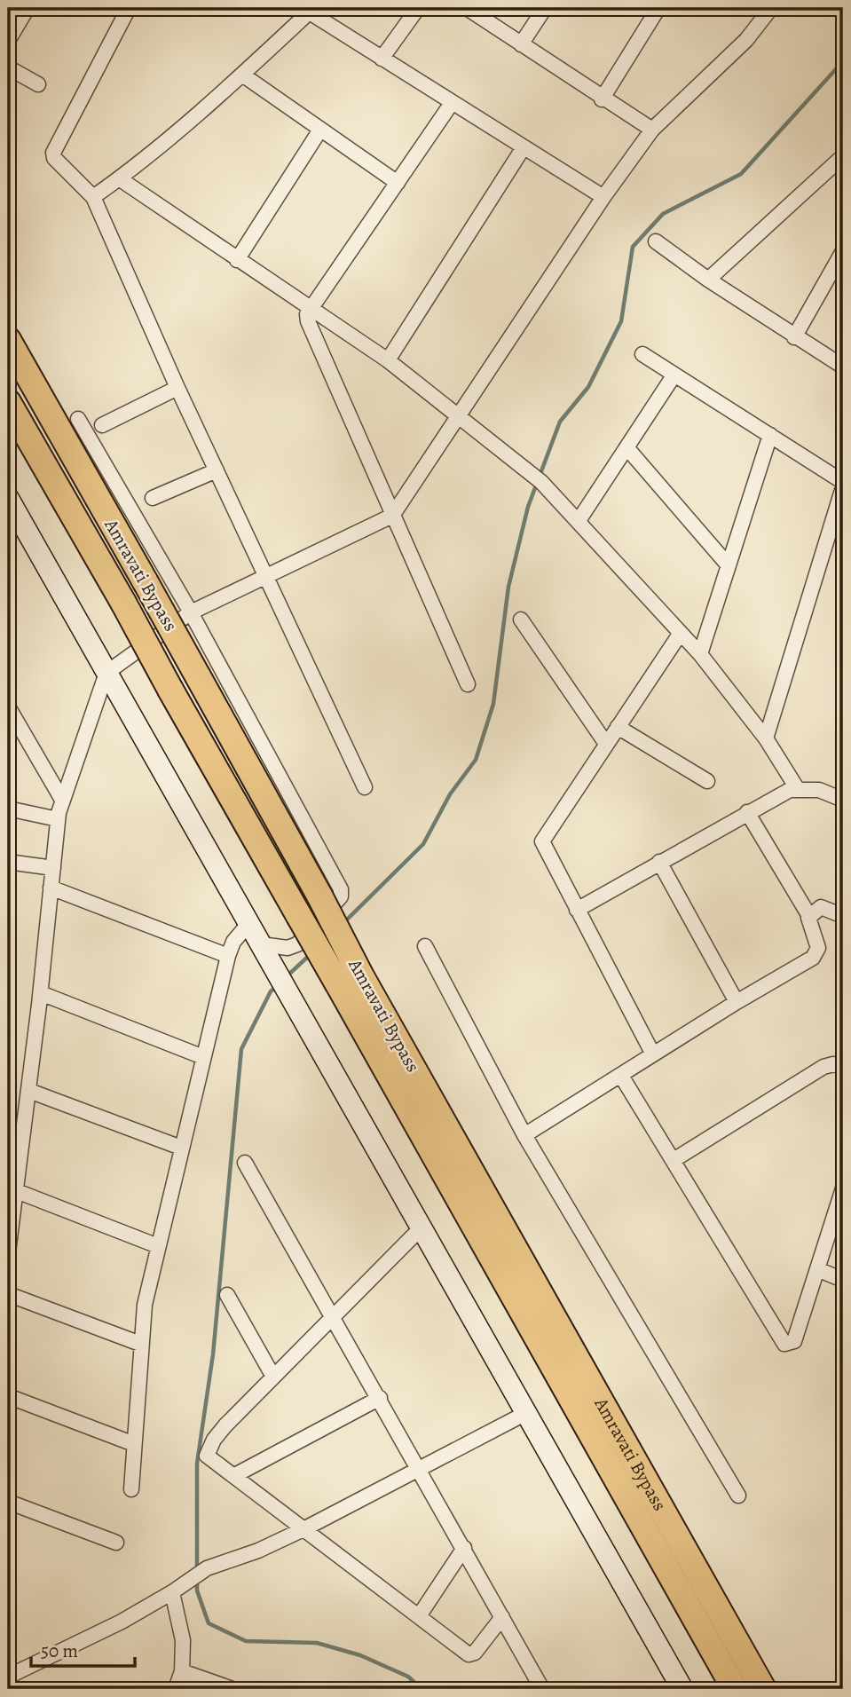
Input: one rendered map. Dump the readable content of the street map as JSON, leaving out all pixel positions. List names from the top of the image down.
{
  "streets": {
    "highway": ["Amravati Bypass"]
  },
  "scale_bar": "50 m"
}
